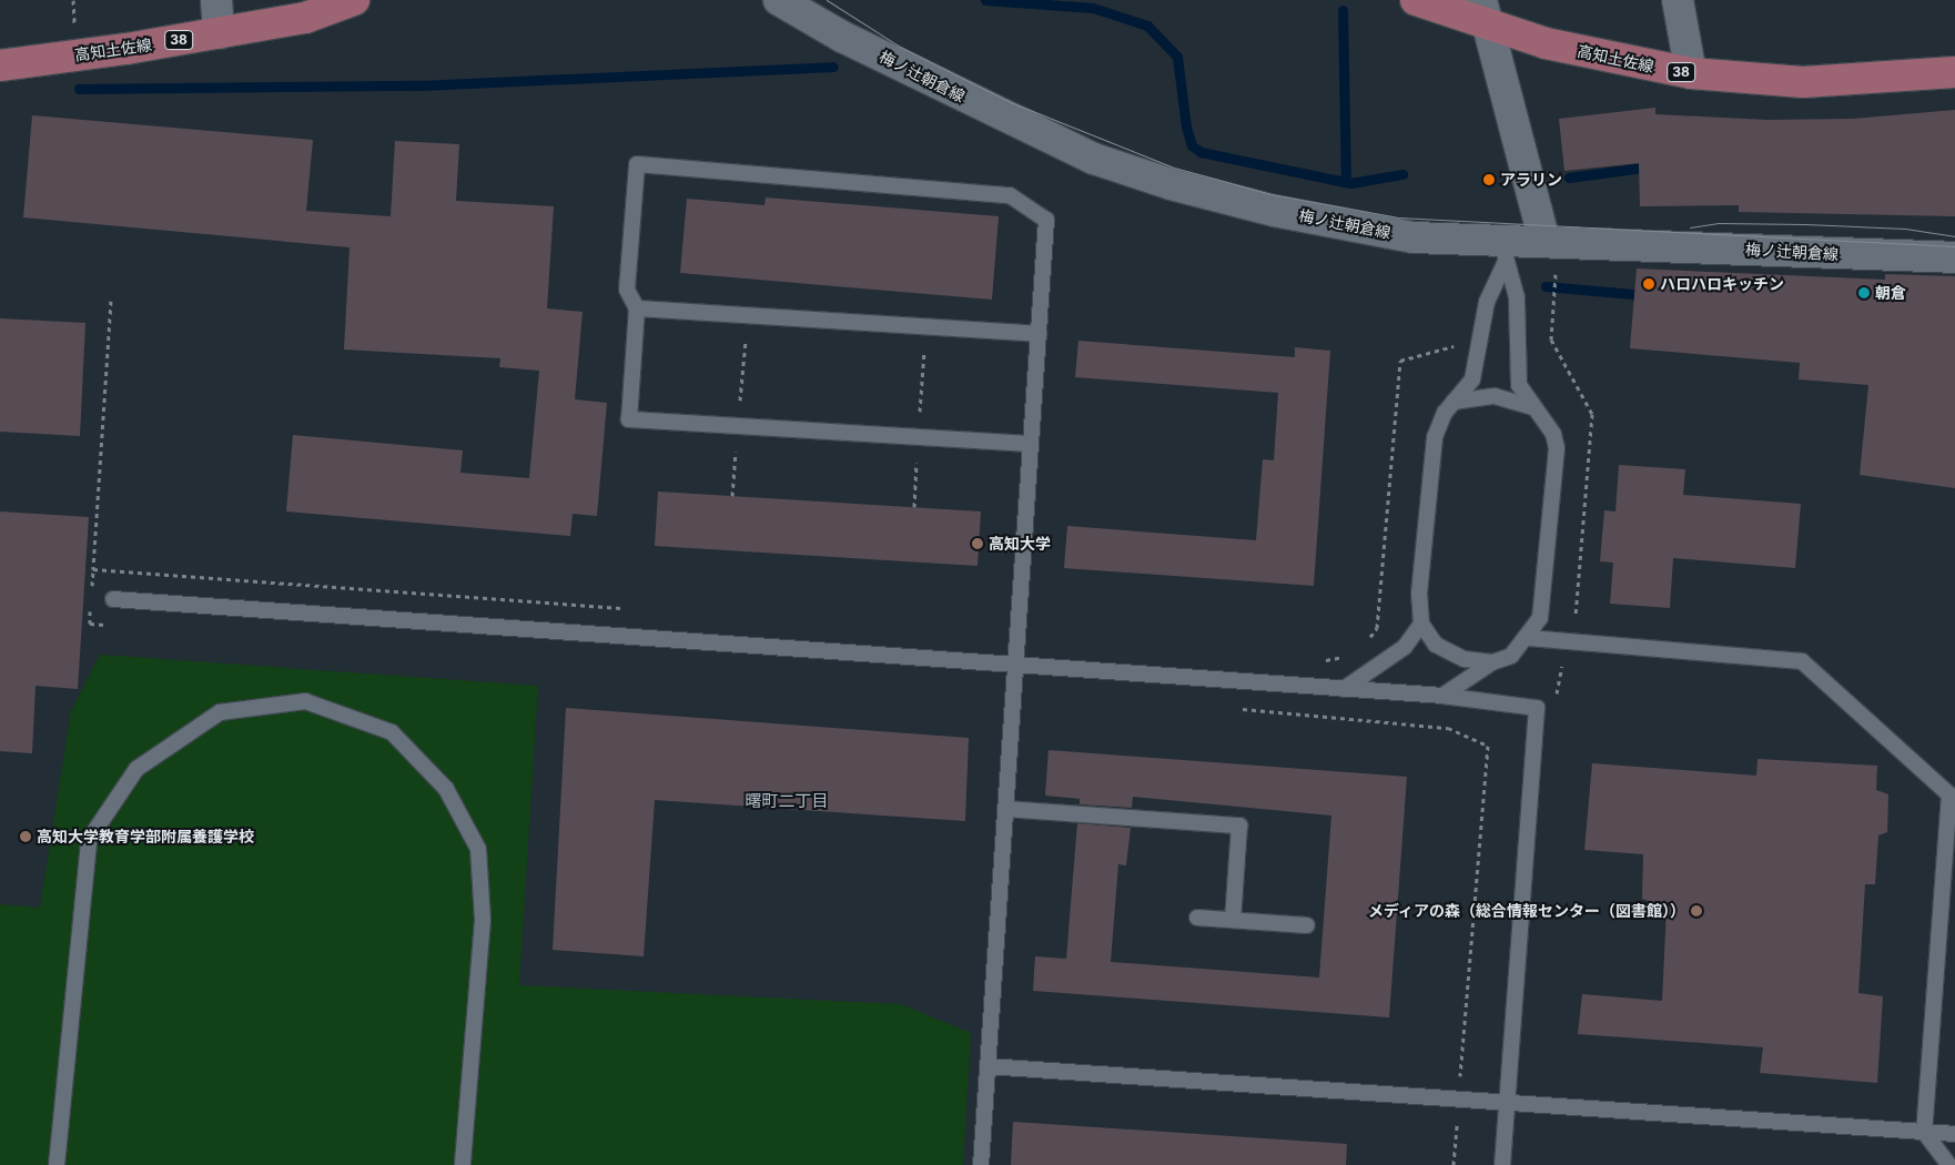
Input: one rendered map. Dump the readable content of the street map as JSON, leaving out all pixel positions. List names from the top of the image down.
{
  "streets": {
    "main road": ["38", "高知土佐線", "梅ノ辻朝倉線"]
  },
  "districts": ["曙町二丁目"],
  "places": [
    "アラリン",
    "ハロハロキッチン",
    "朝倉",
    "高知大学",
    "高知大学教育学部附属養護学校",
    "メディアの森（総合情報センター（図書館））"
  ]
}
